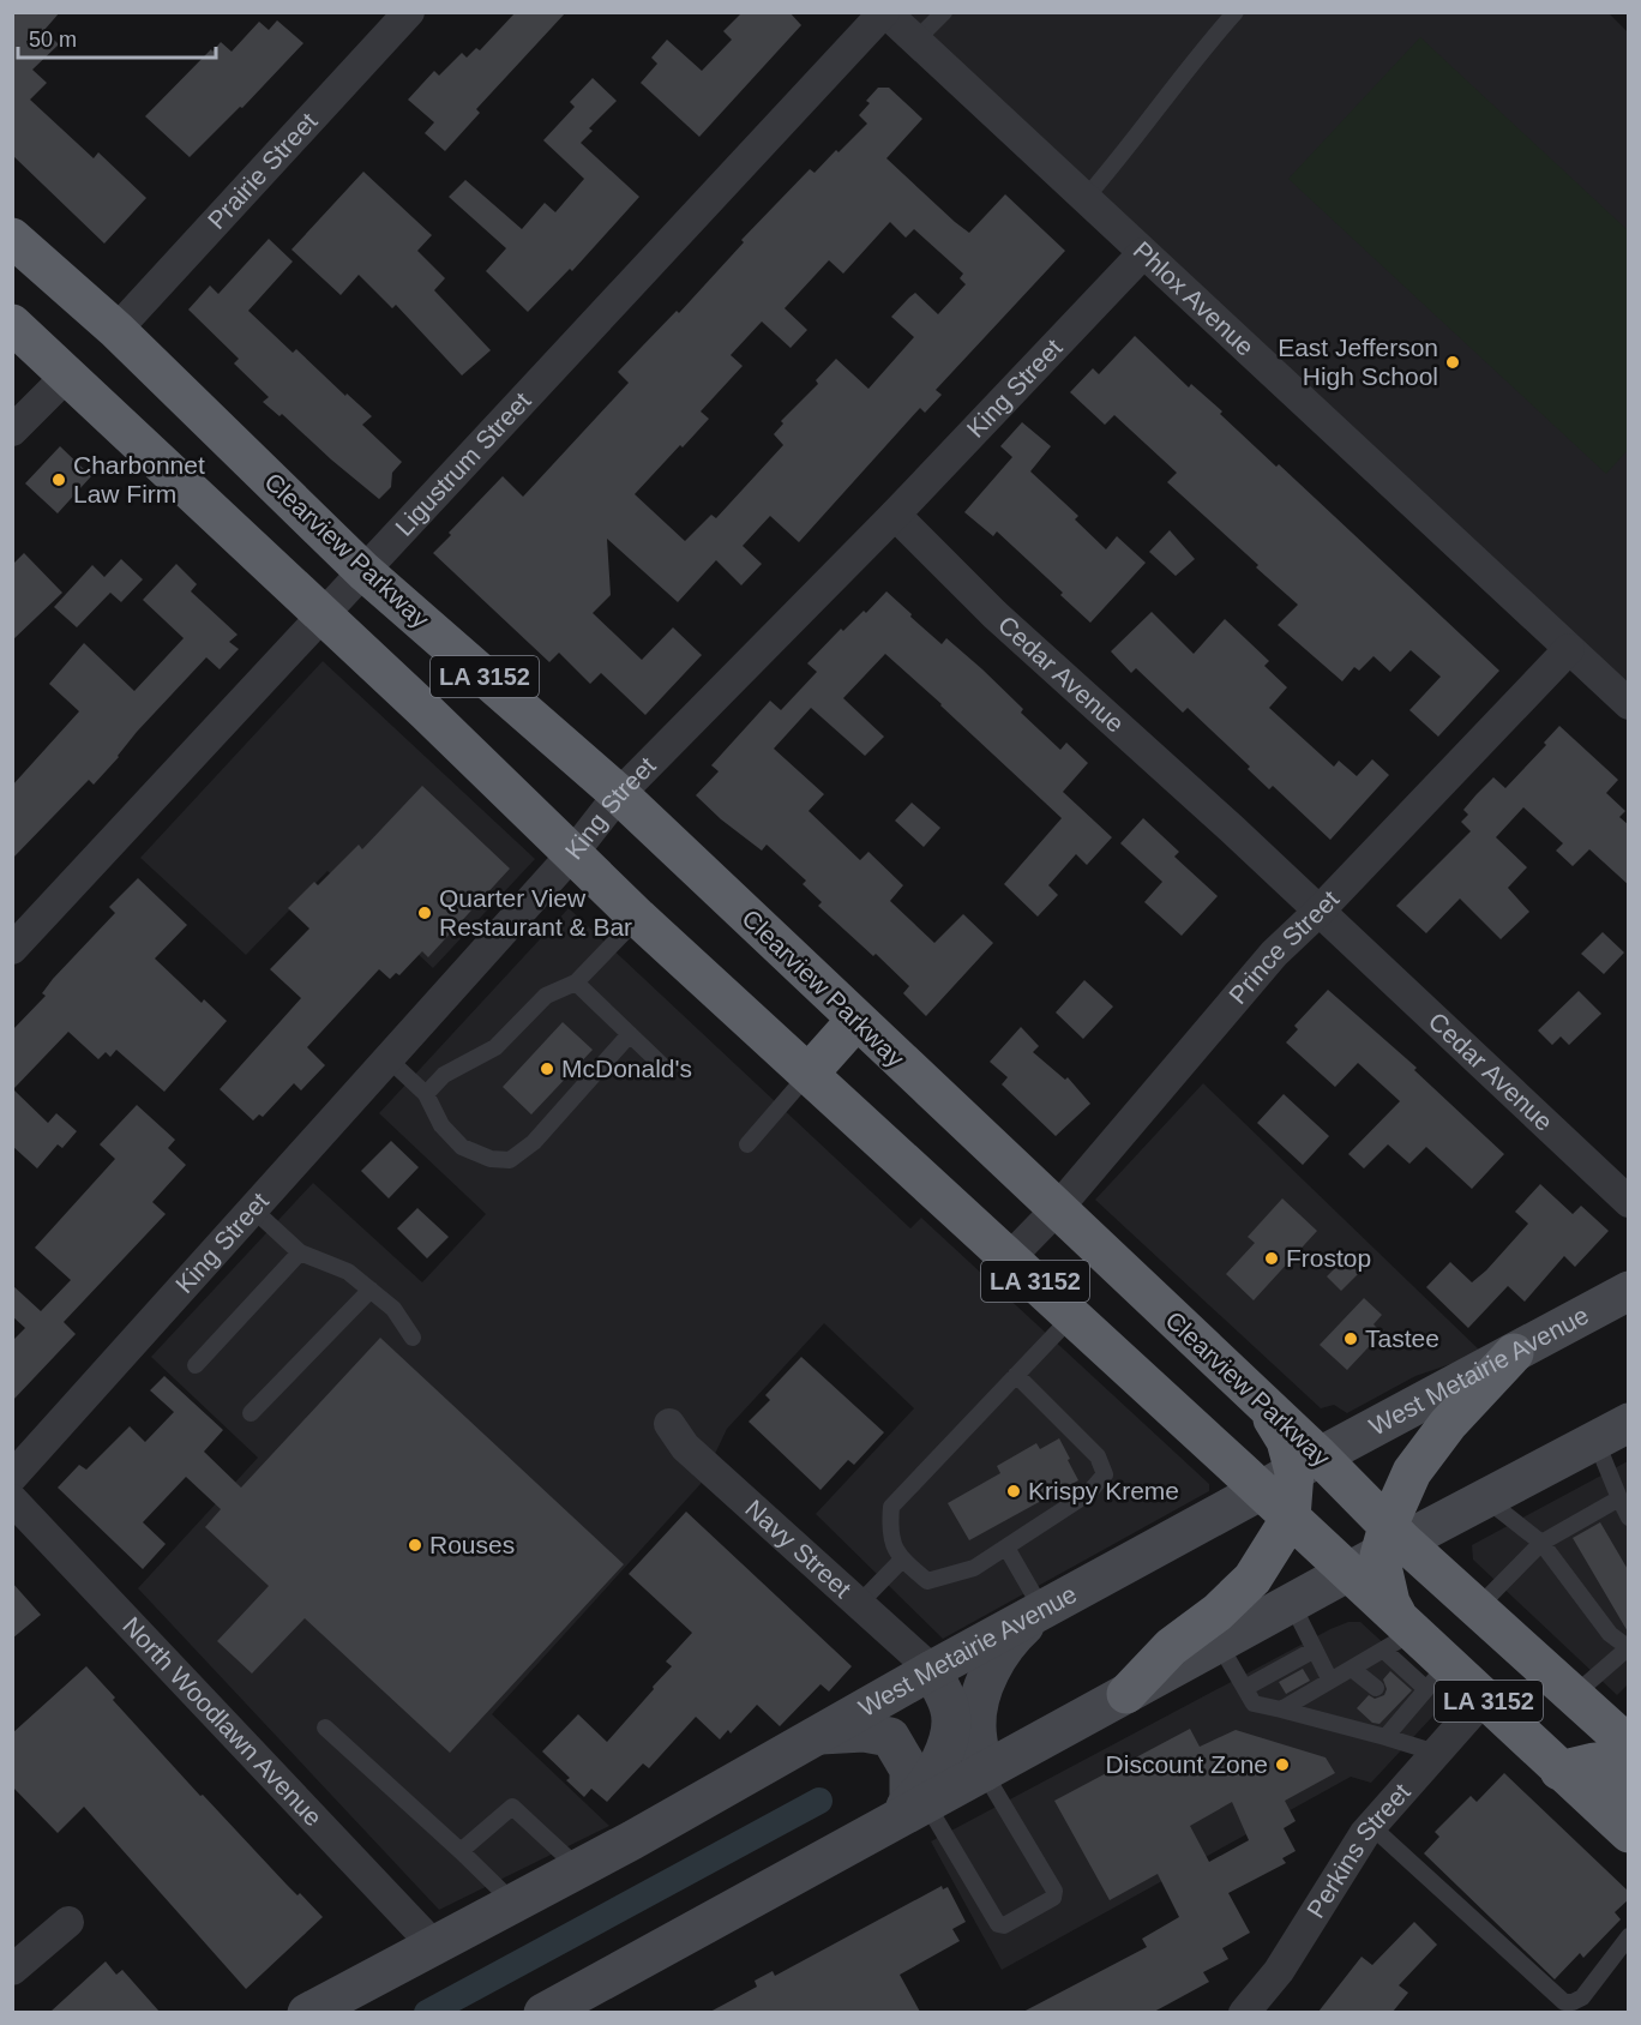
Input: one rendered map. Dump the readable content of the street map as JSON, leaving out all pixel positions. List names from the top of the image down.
{
  "streets": {
    "highway": ["Clearview Parkway", "LA 3152"],
    "main road": ["West Metairie Avenue"],
    "street": [
      "Prairie Street",
      "Phlox Avenue",
      "King Street",
      "Ligustrum Street",
      "Cedar Avenue",
      "Prince Street",
      "Navy Street",
      "North Woodlawn Avenue",
      "Perkins Street"
    ]
  },
  "crossings": [
    ["Prairie Street", "Clearview Parkway"],
    ["Phlox Avenue", "King Street"],
    ["Phlox Avenue", "Ligustrum Street"],
    ["Phlox Avenue", "Prince Street"],
    ["King Street", "Clearview Parkway"],
    ["King Street", "Cedar Avenue"],
    ["Ligustrum Street", "Clearview Parkway"],
    ["Clearview Parkway", "Prince Street"],
    ["Clearview Parkway", "West Metairie Avenue"],
    ["Clearview Parkway", "Perkins Street"],
    ["Cedar Avenue", "Prince Street"],
    ["West Metairie Avenue", "Navy Street"],
    ["West Metairie Avenue", "North Woodlawn Avenue"]
  ],
  "places": [
    "East Jefferson High School",
    "Charbonnet Law Firm",
    "Quarter View Restaurant & Bar",
    "McDonald's",
    "Frostop",
    "Tastee",
    "Krispy Kreme",
    "Rouses",
    "Discount Zone"
  ],
  "scale_bar": "50 m"
}
